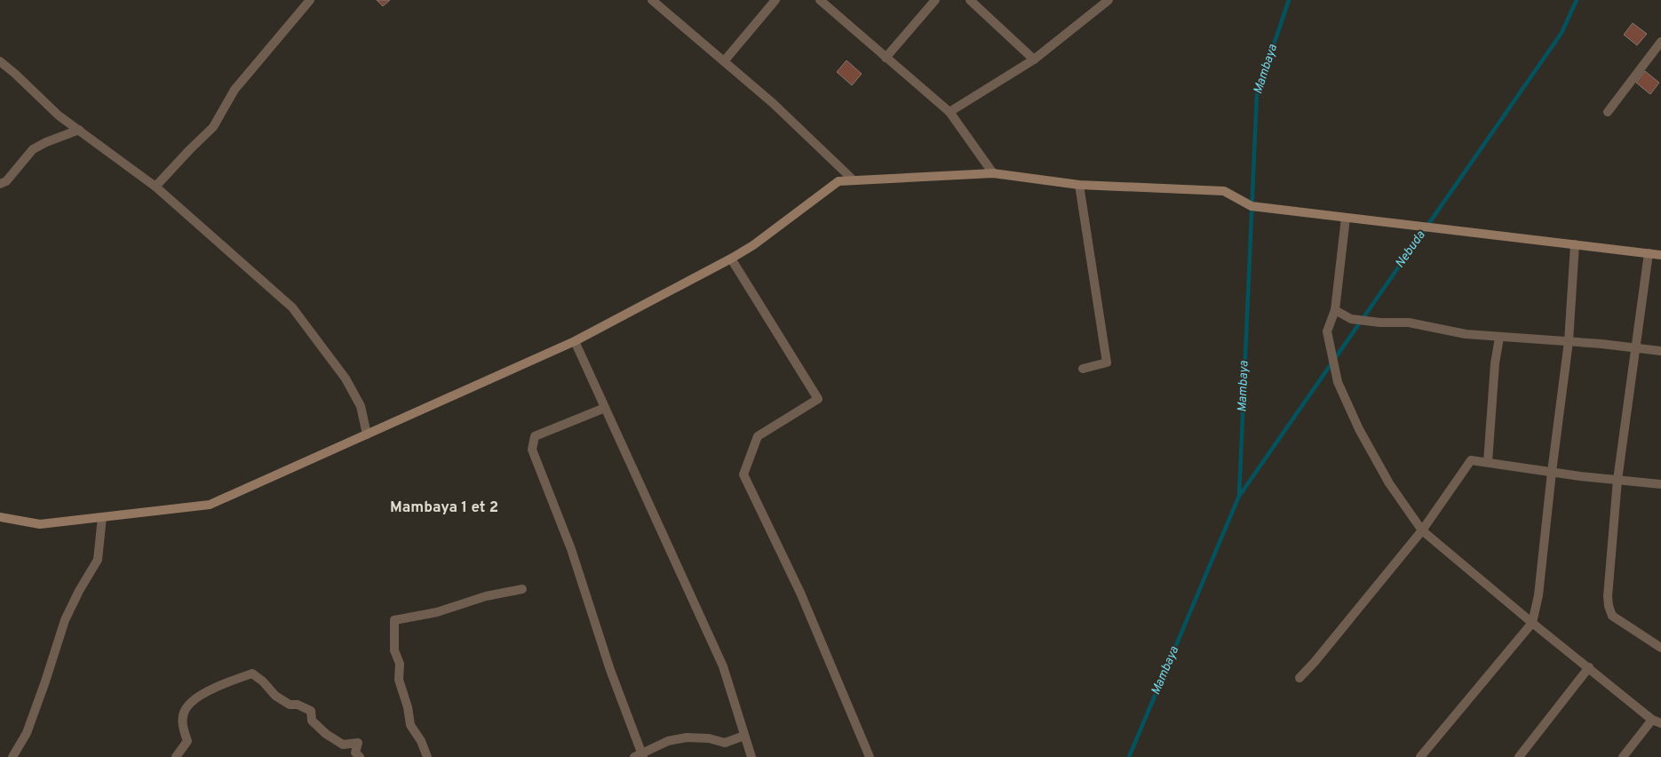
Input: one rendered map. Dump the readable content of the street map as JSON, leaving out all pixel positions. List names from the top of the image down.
{
  "districts": ["Mambaya 1 et 2"],
  "water": ["Mambaya", "Nebuda"]
}
